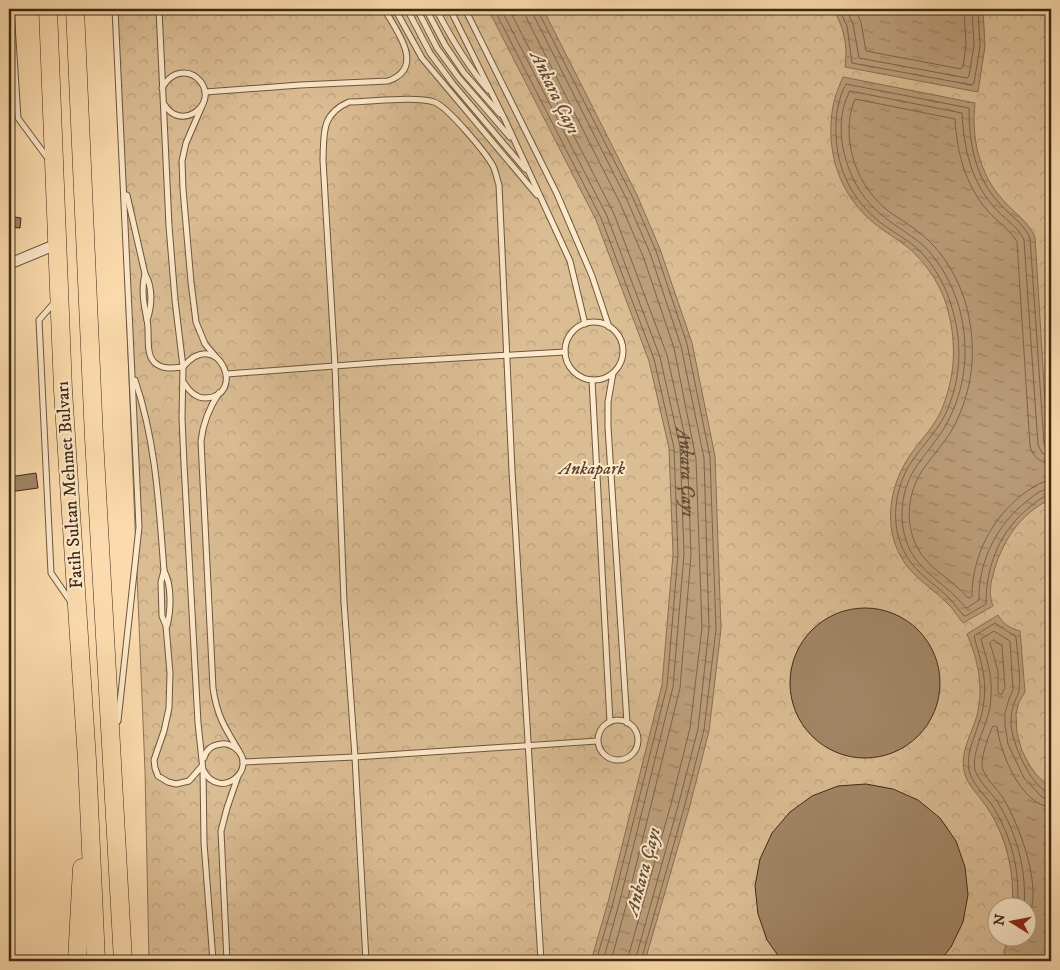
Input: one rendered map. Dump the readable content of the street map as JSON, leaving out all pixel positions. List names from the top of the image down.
{
  "streets": {
    "highway": ["Fatih Sultan Mehmet Bulvarı"]
  },
  "water": ["Ankara Çayı"],
  "parks": ["Ankapark"],
  "north": "left"
}
